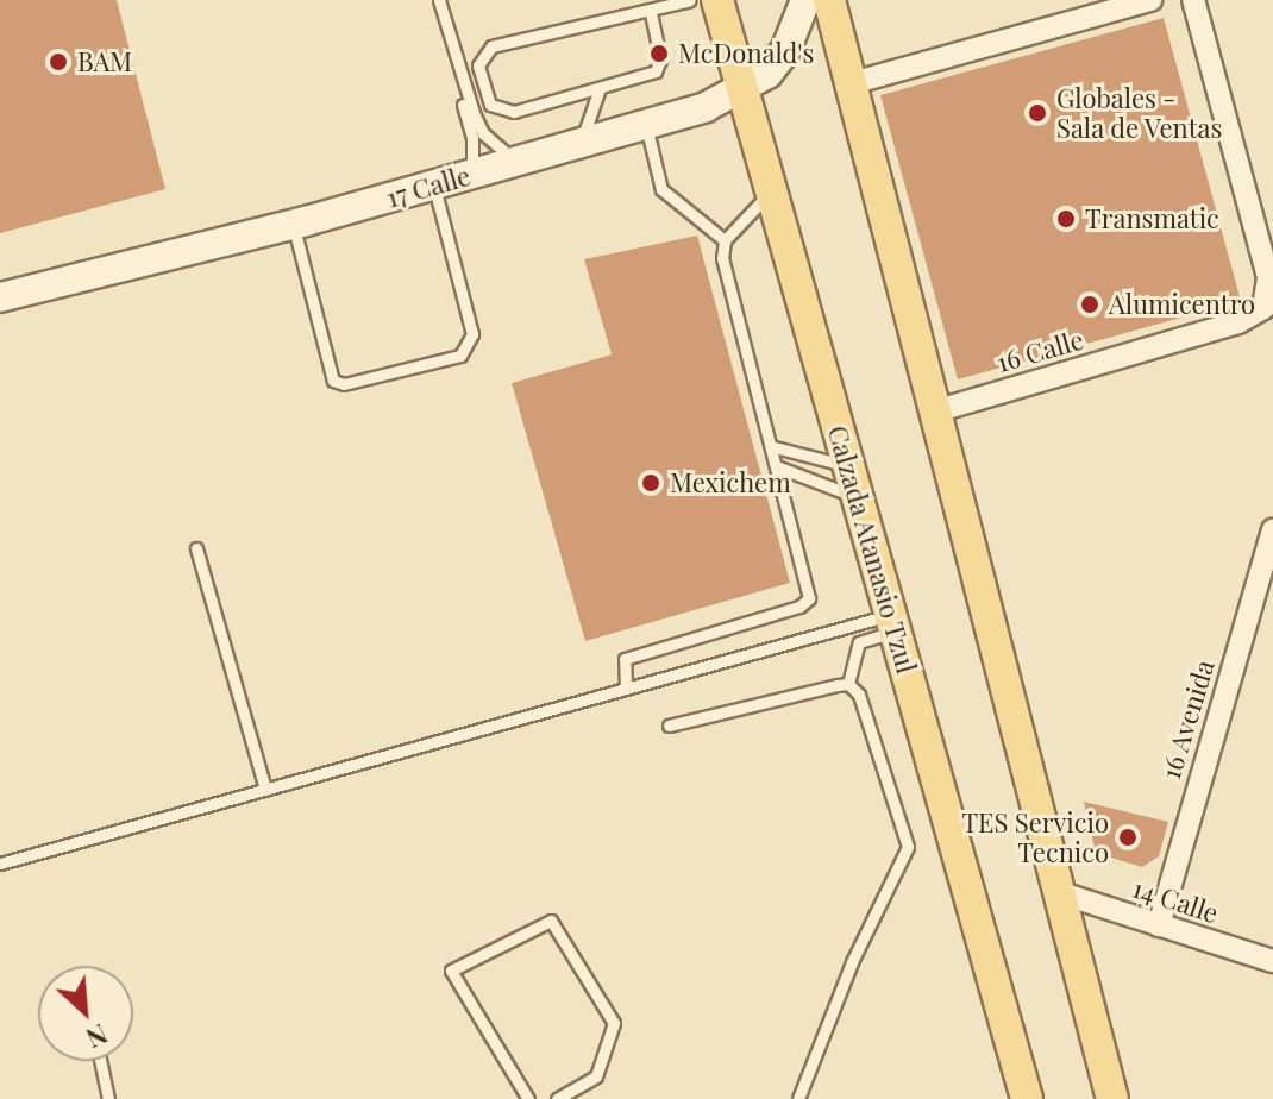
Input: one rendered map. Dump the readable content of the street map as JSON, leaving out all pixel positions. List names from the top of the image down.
{
  "streets": {
    "main road": ["Calzada Atanasio Tzul"],
    "street": [
      "17 Calle",
      "16 Calle",
      "16 Avenida",
      "14 Calle"
    ]
  },
  "crossings": [
    ["17 Calle", "Calzada Atanasio Tzul"],
    ["16 Avenida", "14 Calle"]
  ],
  "places": [
    "McDonald's",
    "BAM",
    "Globales - Sala de Ventas",
    "Transmatic",
    "Alumicentro",
    "Mexichem",
    "TES Servicio Tecnico"
  ],
  "north": "bottom right"
}
